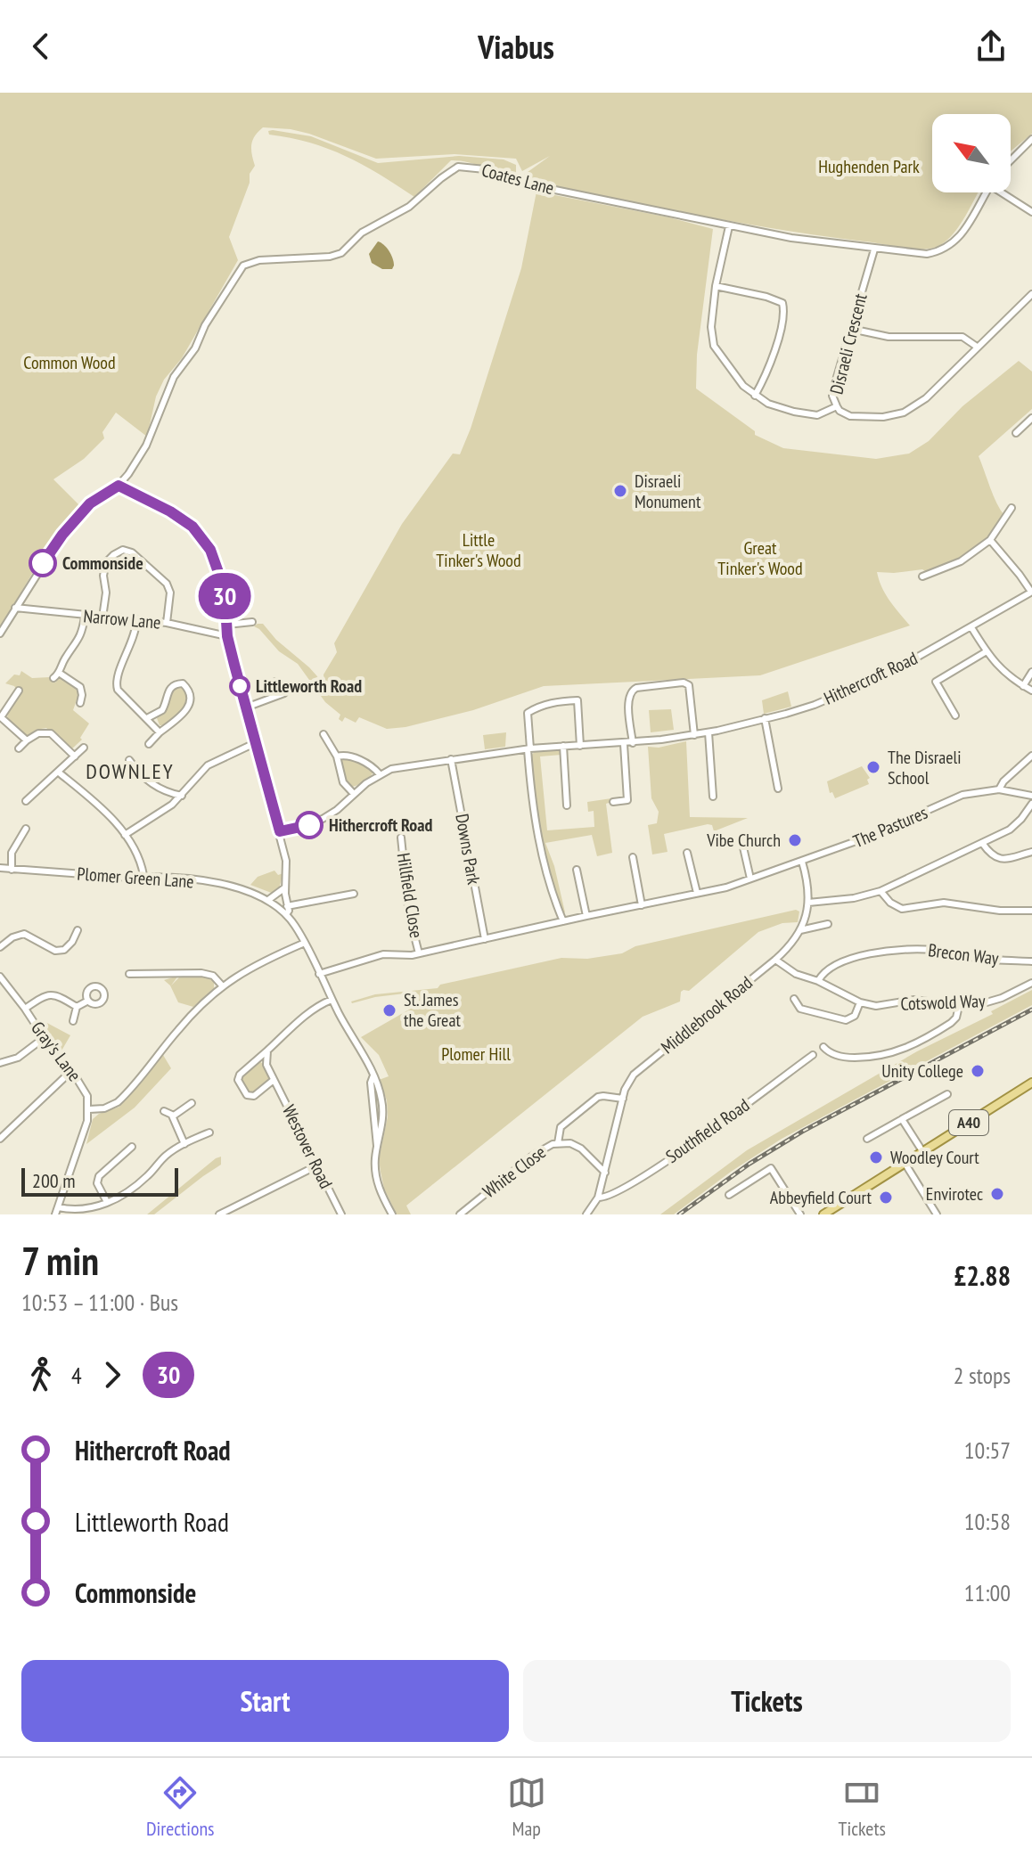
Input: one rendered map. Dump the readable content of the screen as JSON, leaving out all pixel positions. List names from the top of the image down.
{
  "streets": {
    "main road": ["A40"],
    "street": [
      "Coates Lane",
      "Disraeli Crescent",
      "Narrow Lane",
      "Hithercroft Road",
      "The Pastures",
      "Downs Park",
      "Plomer Green Lane",
      "Hillfield Close",
      "Brecon Way",
      "Cotswold Way",
      "Middlebrook Road",
      "Gray's Lane",
      "Southfield Road",
      "Westover Road",
      "White Close"
    ]
  },
  "crossings": [
    ["Coates Lane", "Disraeli Crescent"],
    ["Hithercroft Road", "Downs Park"],
    ["The Pastures", "Downs Park"],
    ["The Pastures", "Hillfield Close"],
    ["The Pastures", "Middlebrook Road"],
    ["Brecon Way", "Cotswold Way"],
    ["Cotswold Way", "Middlebrook Road"],
    ["Middlebrook Road", "White Close"]
  ],
  "districts": ["DOWNLEY"],
  "parks": [
    "Hughenden Park",
    "Common Wood",
    "Little Tinker's Wood",
    "Great Tinker's Wood",
    "Plomer Hill"
  ],
  "places": [
    "Disraeli Monument",
    "Commonside",
    "Littleworth Road",
    "The Disraeli School",
    "Hithercroft Road",
    "Vibe Church",
    "St. James the Great",
    "Unity College",
    "Woodley Court",
    "Envirotec",
    "Abbeyfield Court"
  ],
  "lines": ["bus line 30"],
  "scale_bar": "200 m",
  "north": "top left",
  "page": {
    "header": "Viabus",
    "on_map": "30",
    "scale": "200 m",
    "heading": ["7 min", "10:53 – 11:00 · Bus", "£2.88"],
    "legs": ["4", "30", "2 stops"],
    "list": [
      {
        "name": "Hithercroft Road",
        "value": "10:57"
      },
      {
        "name": "Littleworth Road",
        "value": "10:58"
      },
      {
        "name": "Commonside",
        "value": "11:00"
      }
    ],
    "buttons": ["Start", "Tickets"],
    "tabs": ["Directions", "Map", "Tickets"]
  }
}
